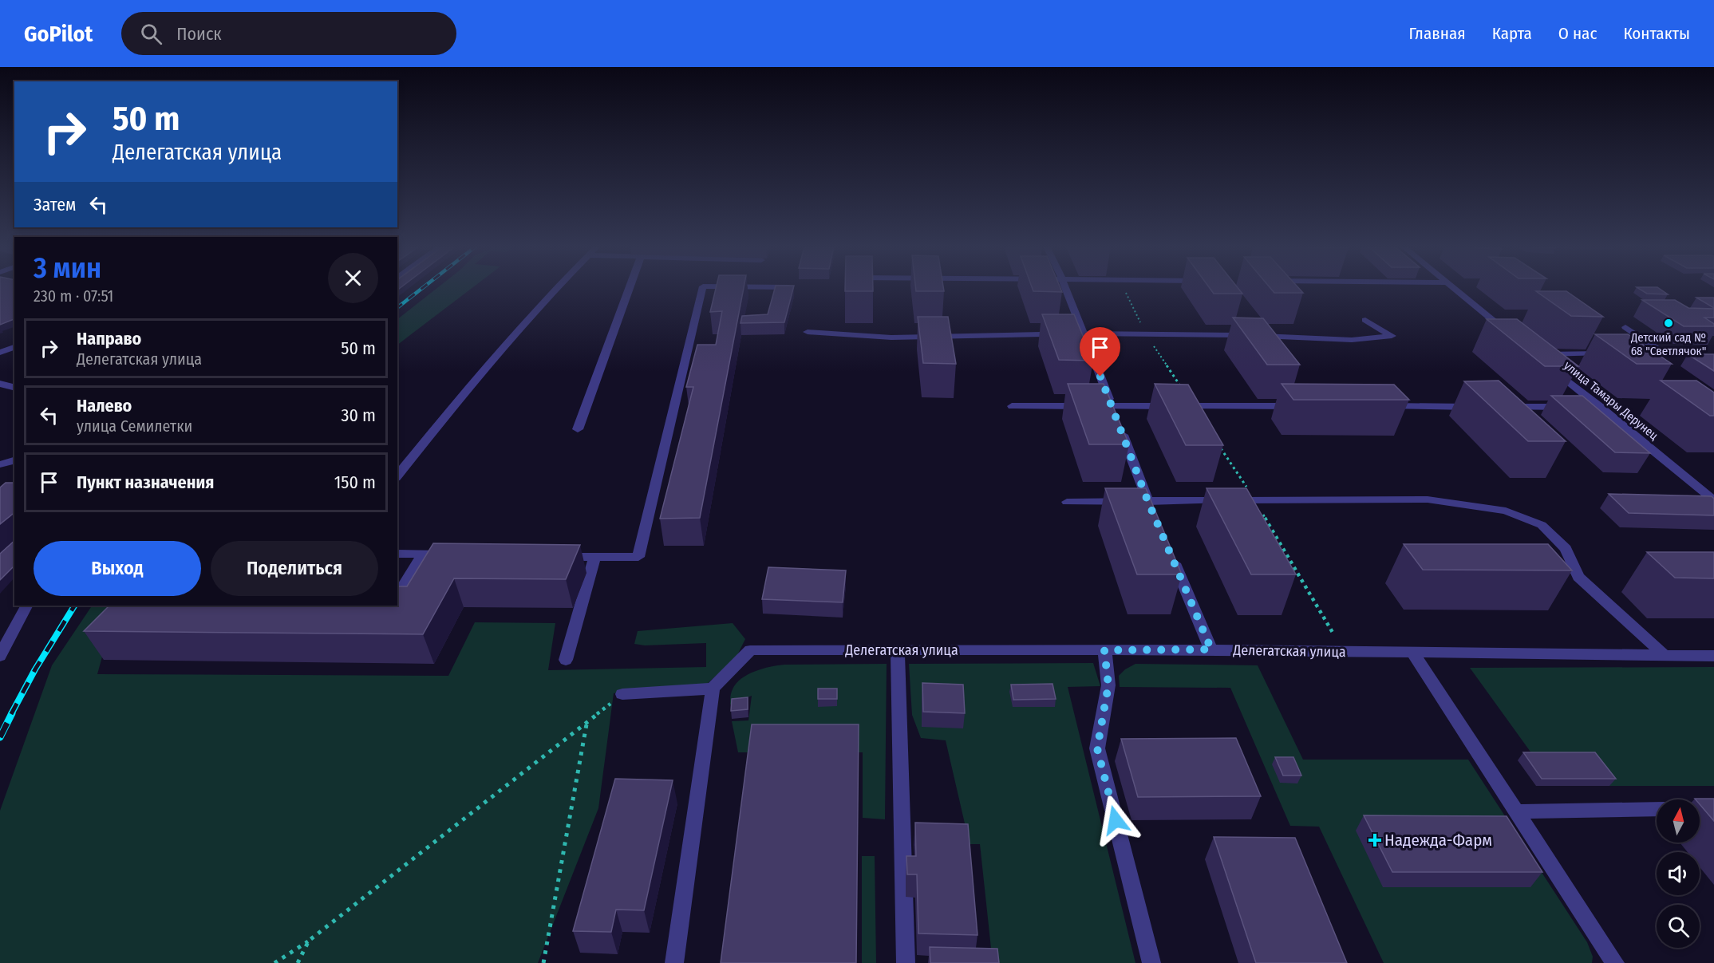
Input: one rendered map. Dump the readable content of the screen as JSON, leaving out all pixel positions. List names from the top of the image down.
{
  "streets": {
    "street": ["улица Тамары Дерунец", "Делегатская улица"]
  },
  "places": {
    "other": ["Детский сад № 68 \"Светлячок\""],
    "health": ["Надежда-Фарм"]
  },
  "north": "top",
  "page": {
    "header": "GoPilot",
    "search": "Поиск",
    "nav": [
      "Главная",
      "Карта",
      "О нас",
      "Контакты"
    ],
    "turn": ["50 m", "Делегатская улица"],
    "then": "Затем",
    "heading": ["3 мин", "230 m · 07:51"],
    "list": [
      {
        "name": "Направо",
        "note": "Делегатская улица",
        "value": "50 m"
      },
      {
        "name": "Налево",
        "note": "улица Семилетки",
        "value": "30 m"
      },
      {
        "name": "Пункт назначения",
        "value": "150 m"
      }
    ],
    "buttons": ["Выход", "Поделиться"]
  }
}
